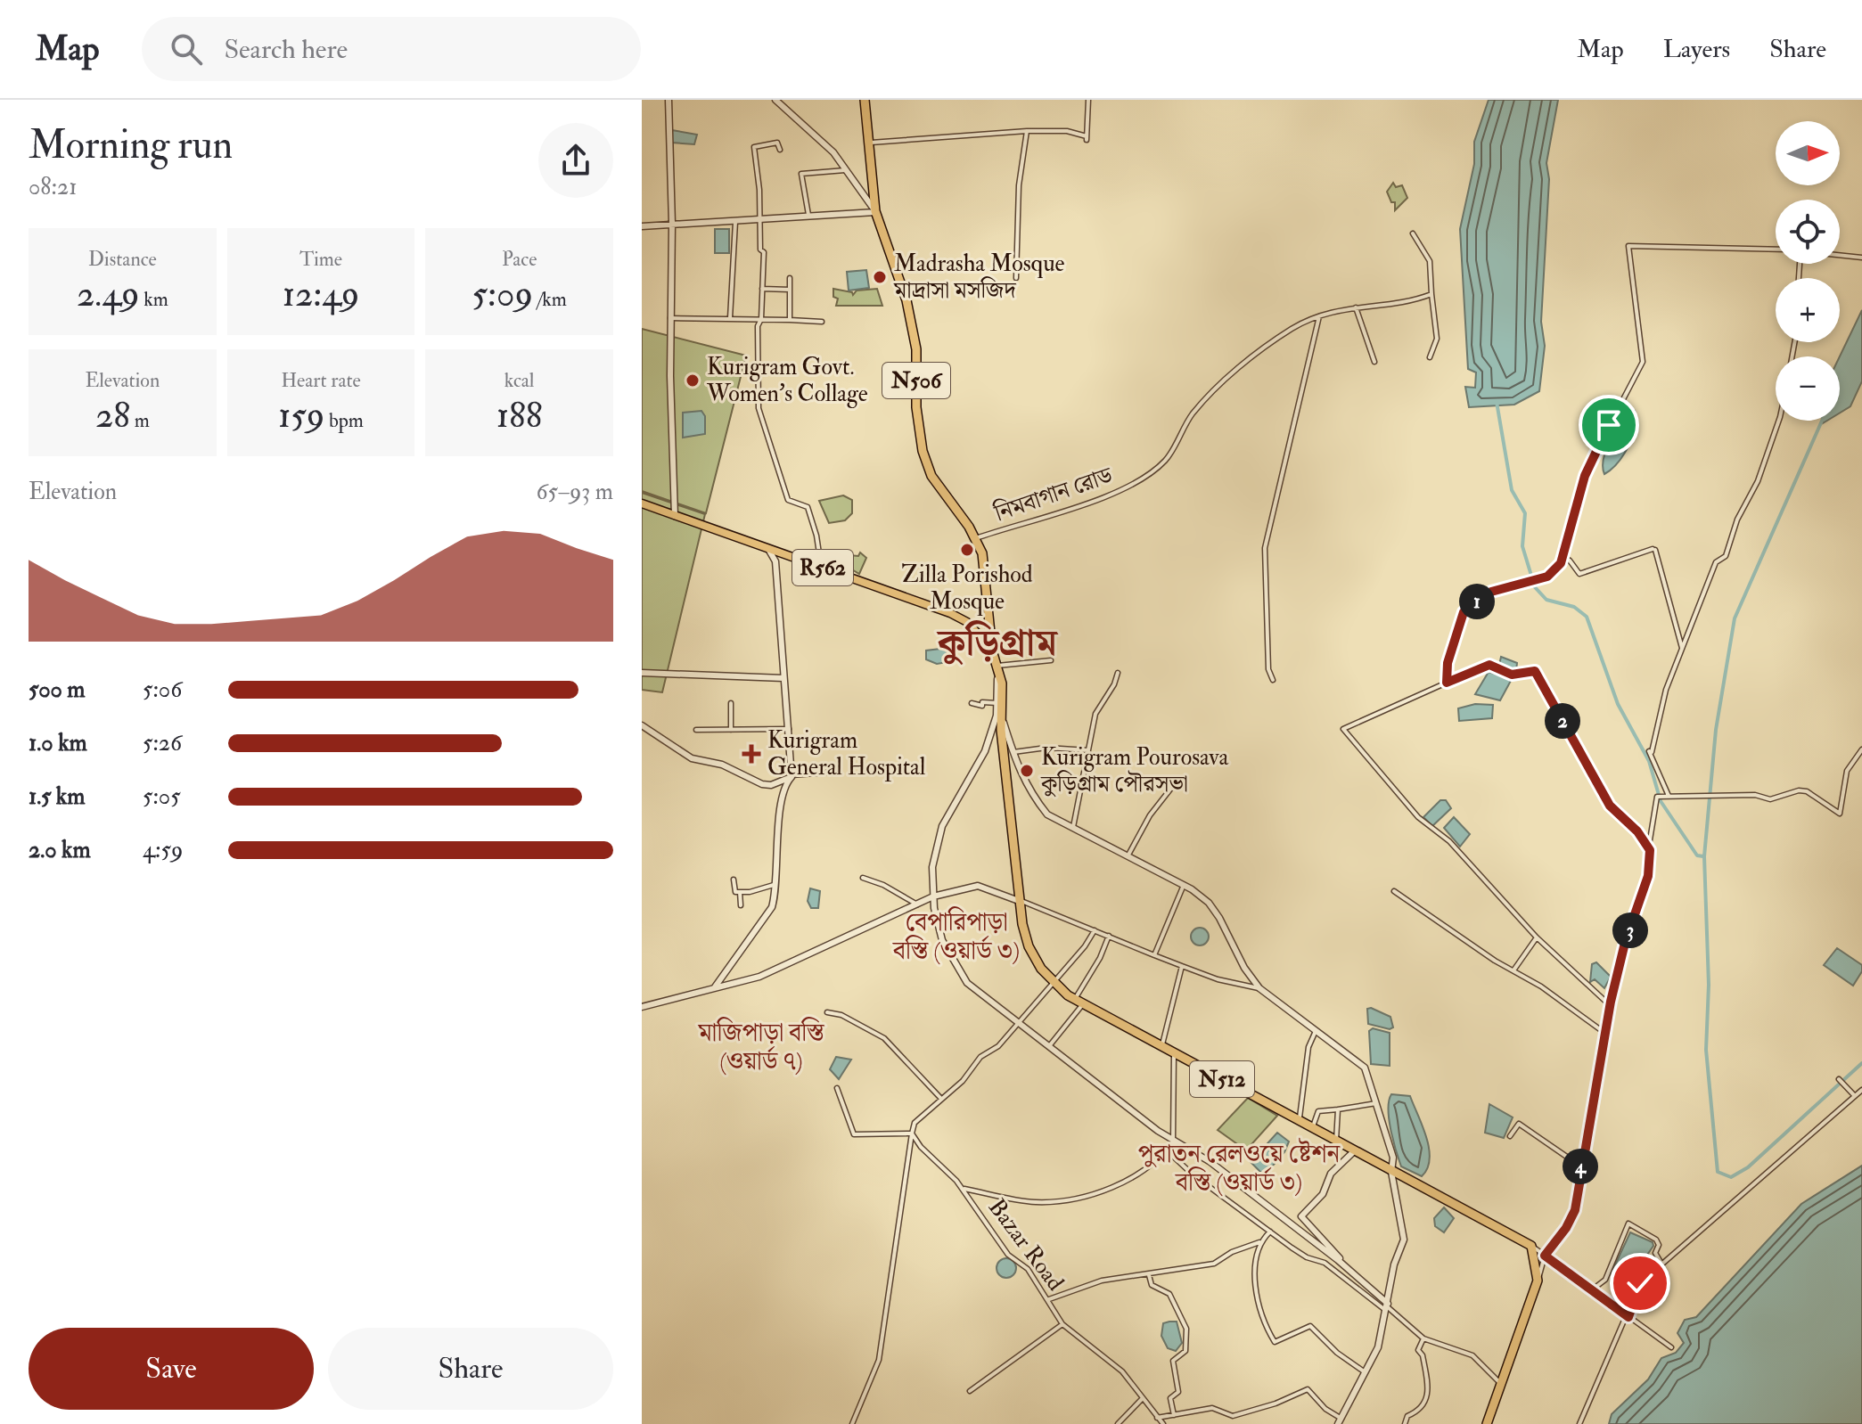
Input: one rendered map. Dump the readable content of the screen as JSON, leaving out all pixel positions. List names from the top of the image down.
{
  "streets": {
    "highway": ["N506", "N512"],
    "main road": ["R562"],
    "street": ["নিমবাগান রোড", "Bazar Road"]
  },
  "crossings": [
    ["N506", "নিমবাগান রোড"],
    ["N506", "R562"],
    ["N506", "N512"],
    ["R562", "N512"]
  ],
  "districts": [
    "কুড়িগ্রাম",
    "বেপারিপাড়া বস্তি (ওয়ার্ড ৩)",
    "মাজিপাড়া বস্তি (ওয়ার্ড ৭)",
    "পুরাতন রেলওয়ে ষ্টেশন বস্তি (ওয়ার্ড ৩)"
  ],
  "places": {
    "other": [
      "Madrasha Mosque মাদ্রাসা মসজিদ",
      "Kurigram Govt. Women's Collage",
      "Zilla Porishod Mosque",
      "Kurigram Pourosava কুড়িগ্রাম পৌরসভা"
    ],
    "health": ["Kurigram General Hospital"]
  },
  "north": "right",
  "page": {
    "header": "Map",
    "search": "Search here",
    "nav": ["Map", "Layers", "Share"],
    "heading": ["Morning run", "08:21"],
    "map_buttons": ["+", "−"],
    "stats": [
      ["Distance", "2.49 km"],
      ["Time", "12:49"],
      ["Pace", "5:09 /km"],
      ["Elevation", "28 m"],
      ["Heart rate", "159 bpm"],
      ["kcal", "188"]
    ],
    "chart": ["Elevation", "65–93 m"],
    "pins": [
      "1",
      "2",
      "3",
      "4"
    ],
    "list": [
      {
        "name": "500 m",
        "note": "5:06"
      },
      {
        "name": "1.0 km",
        "note": "5:26"
      },
      {
        "name": "1.5 km",
        "note": "5:05"
      },
      {
        "name": "2.0 km",
        "note": "4:59"
      }
    ],
    "buttons": ["Save", "Share"]
  }
}
